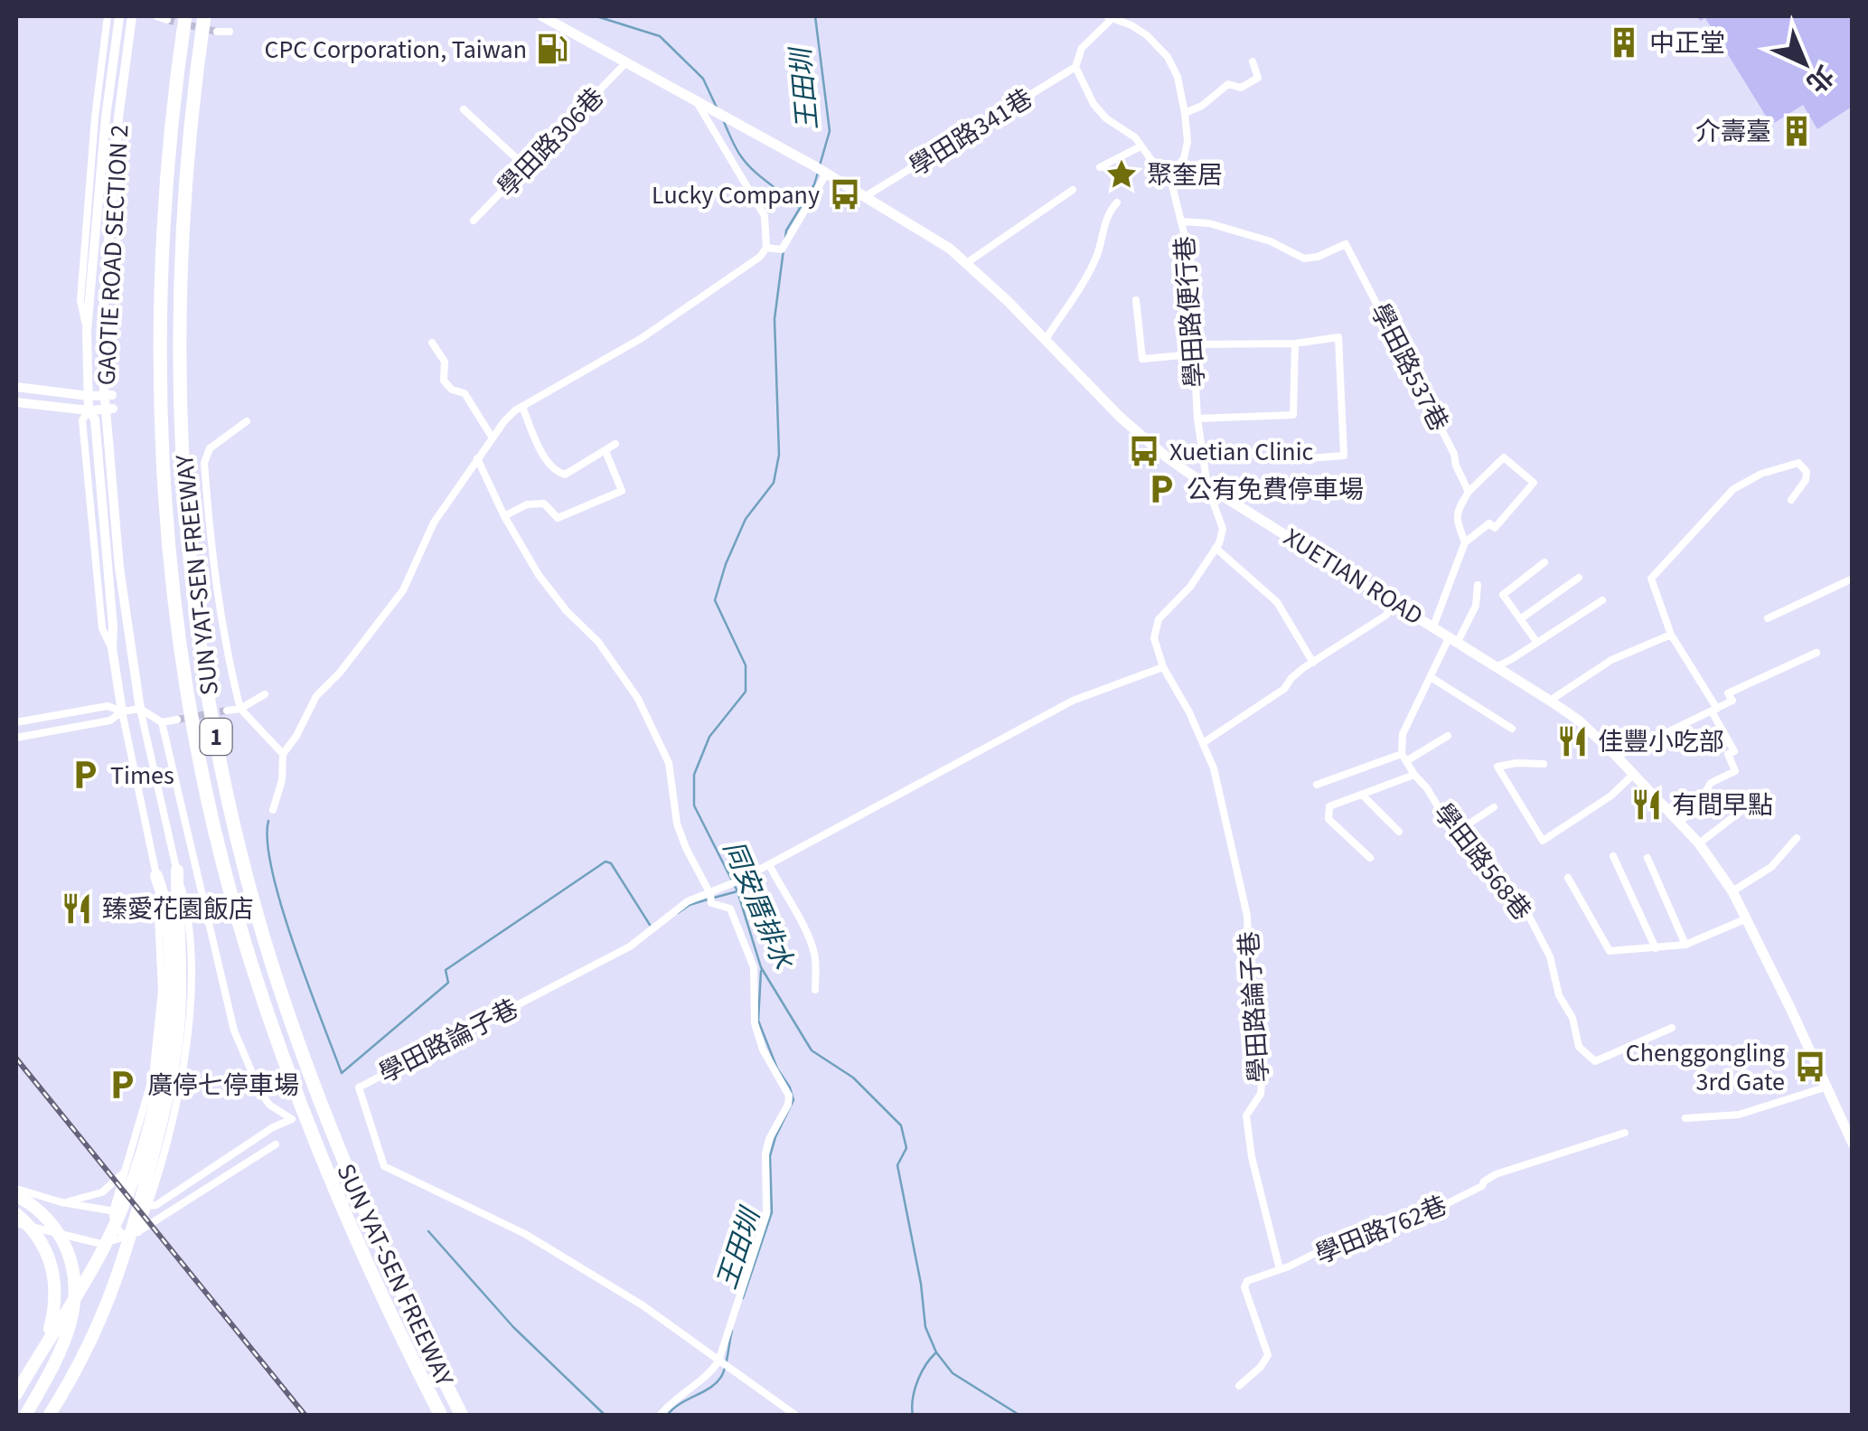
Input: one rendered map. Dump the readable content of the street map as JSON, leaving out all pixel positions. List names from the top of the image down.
{
  "streets": {
    "highway": ["SUN YAT-SEN FREEWAY", "1"],
    "main road": ["XUETIAN ROAD"],
    "street": [
      "學田路341巷",
      "學田路306巷",
      "GAOTIE ROAD SECTION 2",
      "學田路便行巷",
      "學田路537巷",
      "學田路568巷",
      "學田路論子巷",
      "學田路762巷"
    ]
  },
  "crossings": [
    ["學田路341巷", "XUETIAN ROAD"],
    ["學田路便行巷", "學田路537巷"],
    ["學田路便行巷", "XUETIAN ROAD"],
    ["學田路論子巷", "學田路762巷"]
  ],
  "water": ["王田圳", "同安厝排水"],
  "places": {
    "building": ["中正堂", "介壽臺"],
    "fuel station": ["CPC Corporation, Taiwan"],
    "place": ["聚奎居"],
    "bus stop": ["Lucky Company", "Xuetian Clinic", "Chenggongling 3rd Gate"],
    "parking": ["公有免費停車場", "Times", "廣停七停車場"],
    "restaurant": ["佳豐小吃部", "有間早點", "臻愛花園飯店"]
  },
  "north": "bottom right"
}
